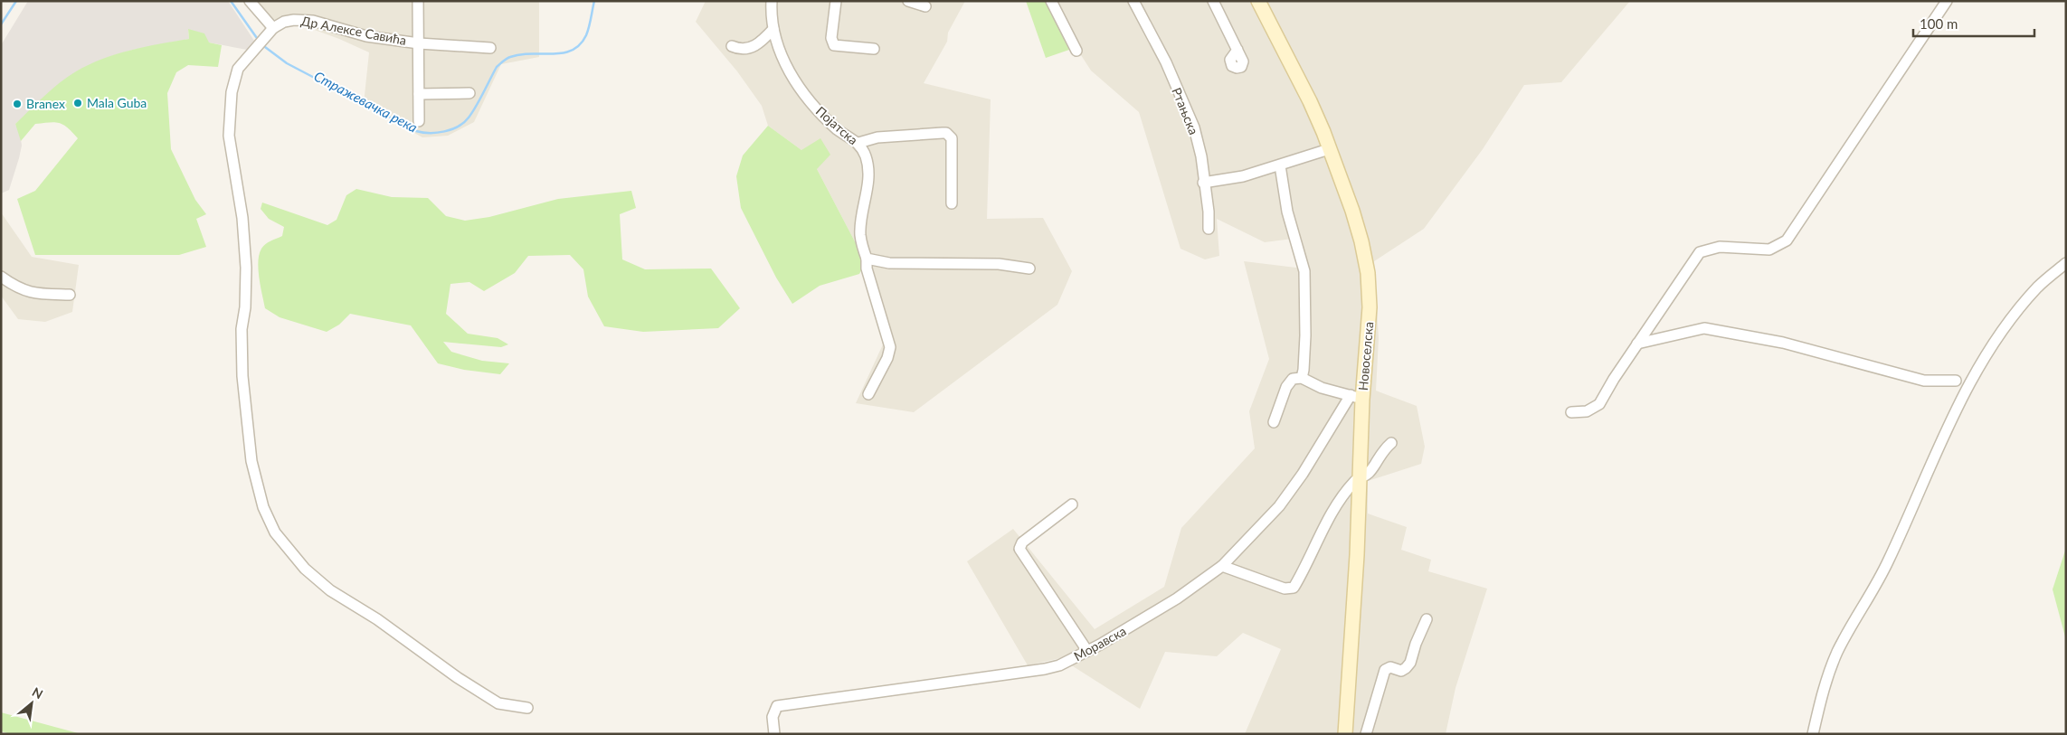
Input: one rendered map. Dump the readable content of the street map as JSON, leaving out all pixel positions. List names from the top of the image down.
{
  "streets": {
    "street": [
      "Др Алексе Савића",
      "Ртањска",
      "Појатска",
      "Новоселска",
      "Моравска"
    ]
  },
  "crossings": [
    ["Новоселска", "Моравска"]
  ],
  "water": ["Стражевачка река"],
  "places": ["Mala Guba", "Branex"],
  "scale_bar": "100 m",
  "north": "top right"
}
